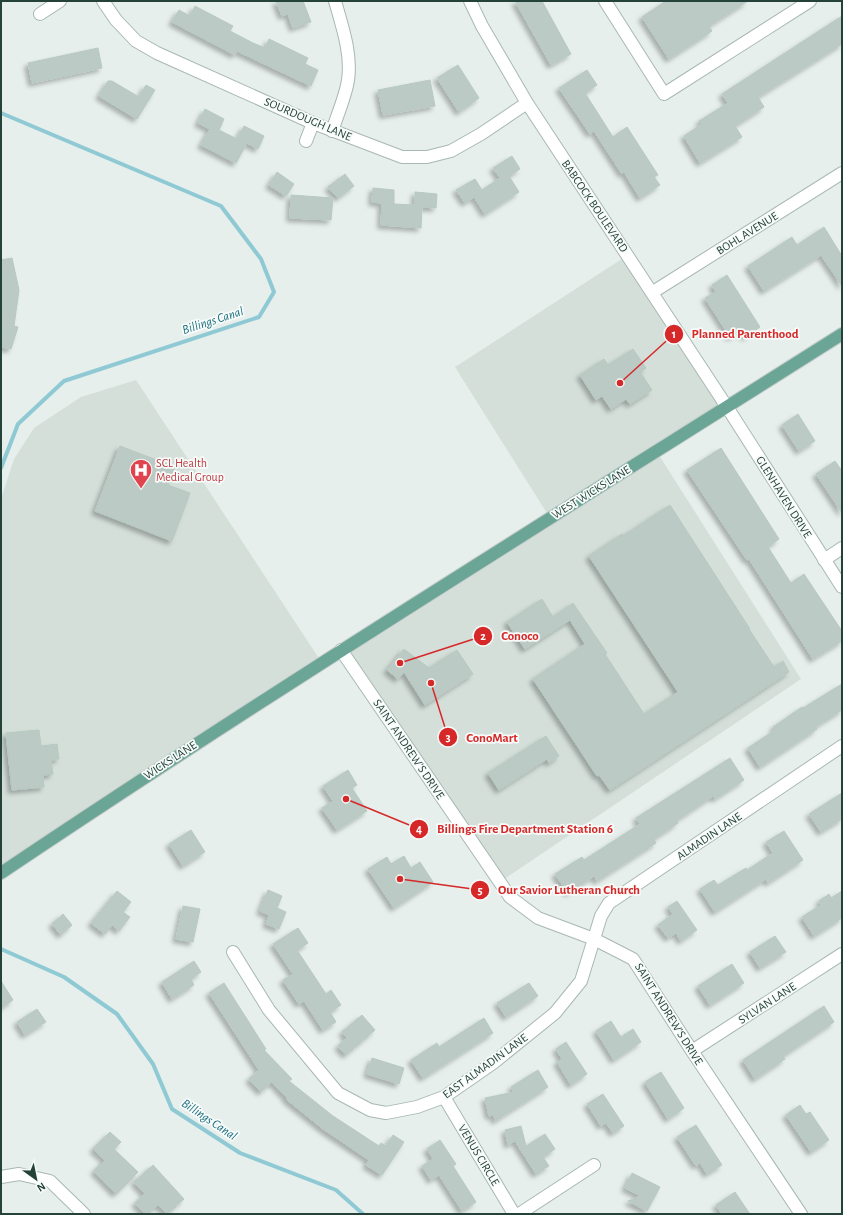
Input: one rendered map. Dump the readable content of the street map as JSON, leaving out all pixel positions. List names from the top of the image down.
{
  "streets": {
    "main road": ["WEST WICKS LANE", "WICKS LANE"],
    "street": [
      "SOURDOUGH LANE",
      "BABCOCK BOULEVARD",
      "BOHL AVENUE",
      "GLENHAVEN DRIVE",
      "SAINT ANDREW'S DRIVE",
      "ALMADIN LANE",
      "SYLVAN LANE",
      "EAST ALMADIN LANE",
      "VENUS CIRCLE"
    ]
  },
  "crossings": [
    ["SOURDOUGH LANE", "BABCOCK BOULEVARD"],
    ["BABCOCK BOULEVARD", "BOHL AVENUE"],
    ["BABCOCK BOULEVARD", "WEST WICKS LANE"],
    ["BABCOCK BOULEVARD", "GLENHAVEN DRIVE"],
    ["WEST WICKS LANE", "GLENHAVEN DRIVE"],
    ["WEST WICKS LANE", "SAINT ANDREW'S DRIVE"],
    ["WEST WICKS LANE", "WICKS LANE"],
    ["SAINT ANDREW'S DRIVE", "WICKS LANE"],
    ["SAINT ANDREW'S DRIVE", "ALMADIN LANE"],
    ["SAINT ANDREW'S DRIVE", "SYLVAN LANE"],
    ["SAINT ANDREW'S DRIVE", "EAST ALMADIN LANE"],
    ["ALMADIN LANE", "EAST ALMADIN LANE"],
    ["EAST ALMADIN LANE", "VENUS CIRCLE"]
  ],
  "water": ["Billings Canal"],
  "places": {
    "other": [
      "Planned Parenthood",
      "Conoco",
      "ConoMart",
      "Billings Fire Department Station 6",
      "Our Savior Lutheran Church"
    ],
    "hospital": ["SCL Health Medical Group"]
  },
  "north": "bottom right"
}
